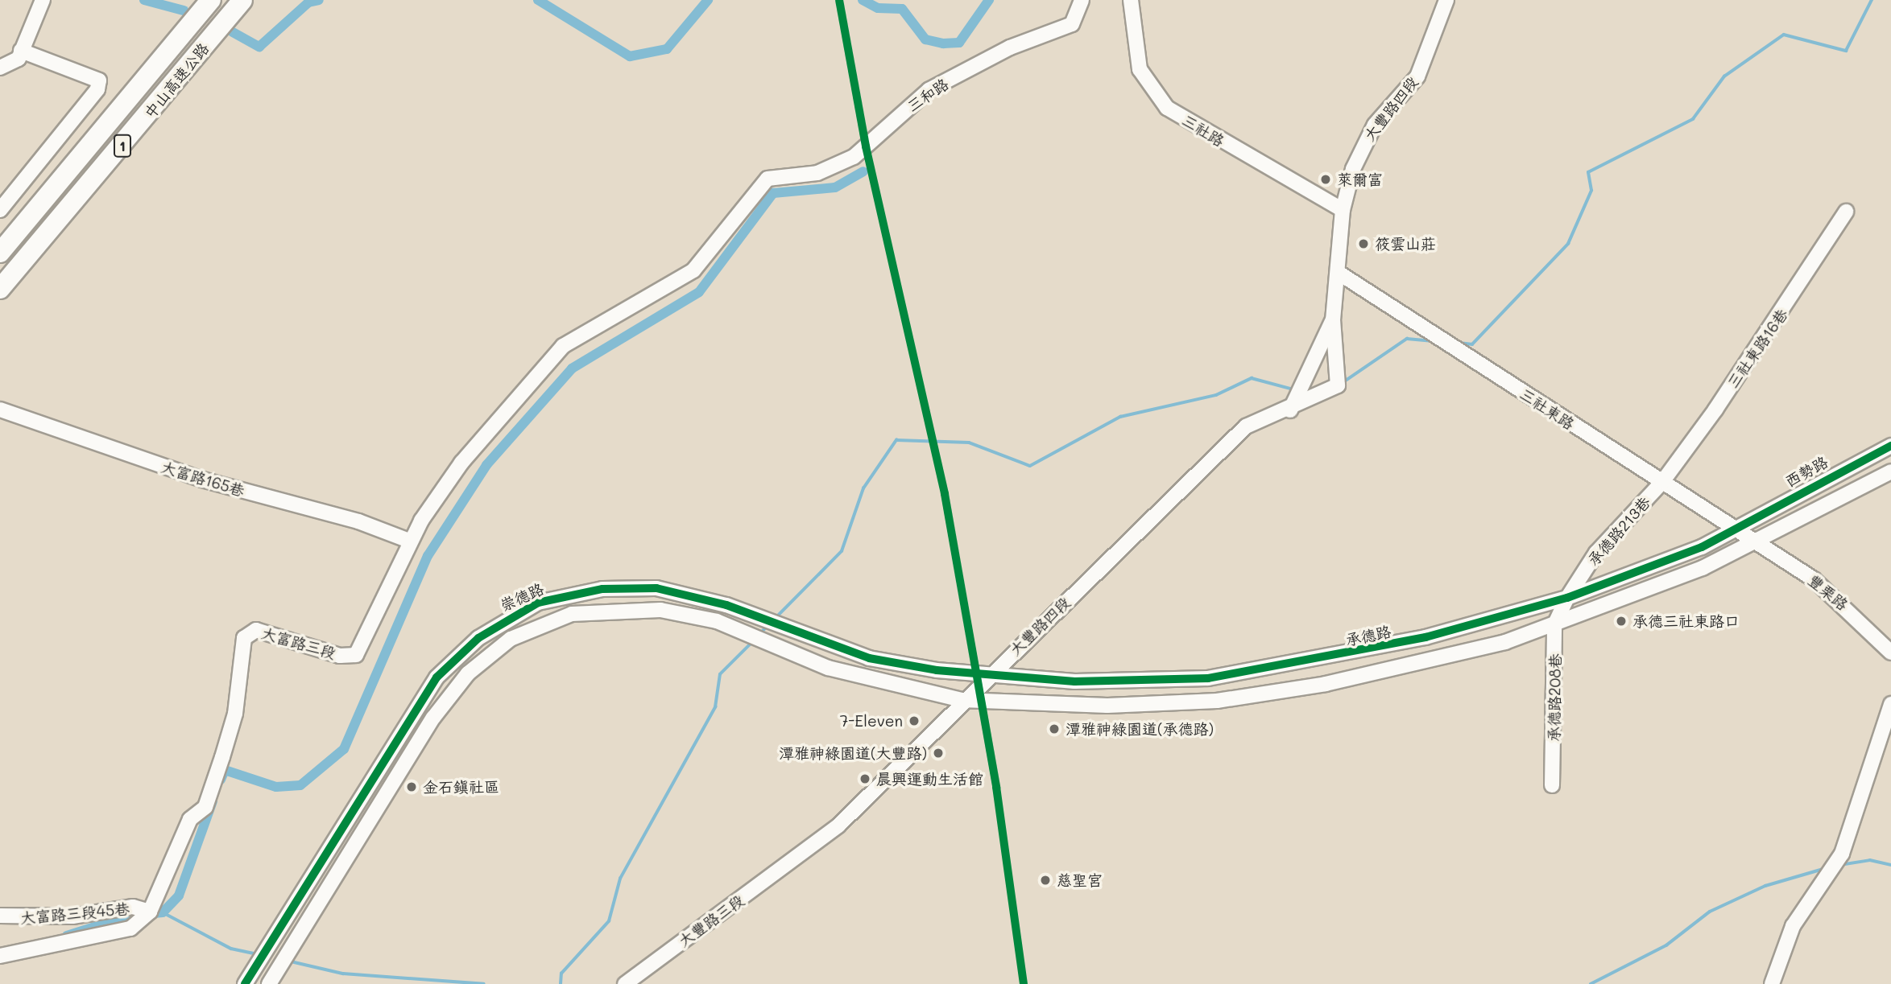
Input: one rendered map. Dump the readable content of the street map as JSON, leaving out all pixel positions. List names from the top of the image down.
{
  "streets": {
    "highway": ["中山高速公路", "1"],
    "street": [
      "三和路",
      "大豐路四段",
      "三社路",
      "三社東路16巷",
      "三社東路",
      "西勢路",
      "大富路165巷",
      "承德路213巷",
      "豐栗路",
      "崇德路",
      "承德路",
      "大富路三段",
      "承德路208巷",
      "大富路三段45巷",
      "大豐路三段"
    ]
  },
  "crossings": [
    ["三和路", "大富路三段"],
    ["大豐路四段", "三社路"],
    ["大豐路四段", "三社東路"],
    ["大豐路四段", "崇德路"],
    ["大豐路四段", "承德路"],
    ["大豐路四段", "大豐路三段"],
    ["三社東路16巷", "三社東路"],
    ["三社東路16巷", "承德路213巷"],
    ["三社東路", "西勢路"],
    ["三社東路", "承德路213巷"],
    ["三社東路", "豐栗路"],
    ["三社東路", "承德路"],
    ["西勢路", "承德路"],
    ["大富路165巷", "大富路三段"],
    ["承德路213巷", "承德路"],
    ["承德路213巷", "承德路208巷"],
    ["崇德路", "承德路"],
    ["大富路三段", "大富路三段45巷"]
  ],
  "places": [
    "萊爾富",
    "筱雲山莊",
    "承德三社東路口",
    "7-Eleven",
    "潭雅神綠園道(承德路)",
    "潭雅神綠園道(大豐路)",
    "晨興運動生活館",
    "金石鎮社區",
    "慈聖宮"
  ]
}
